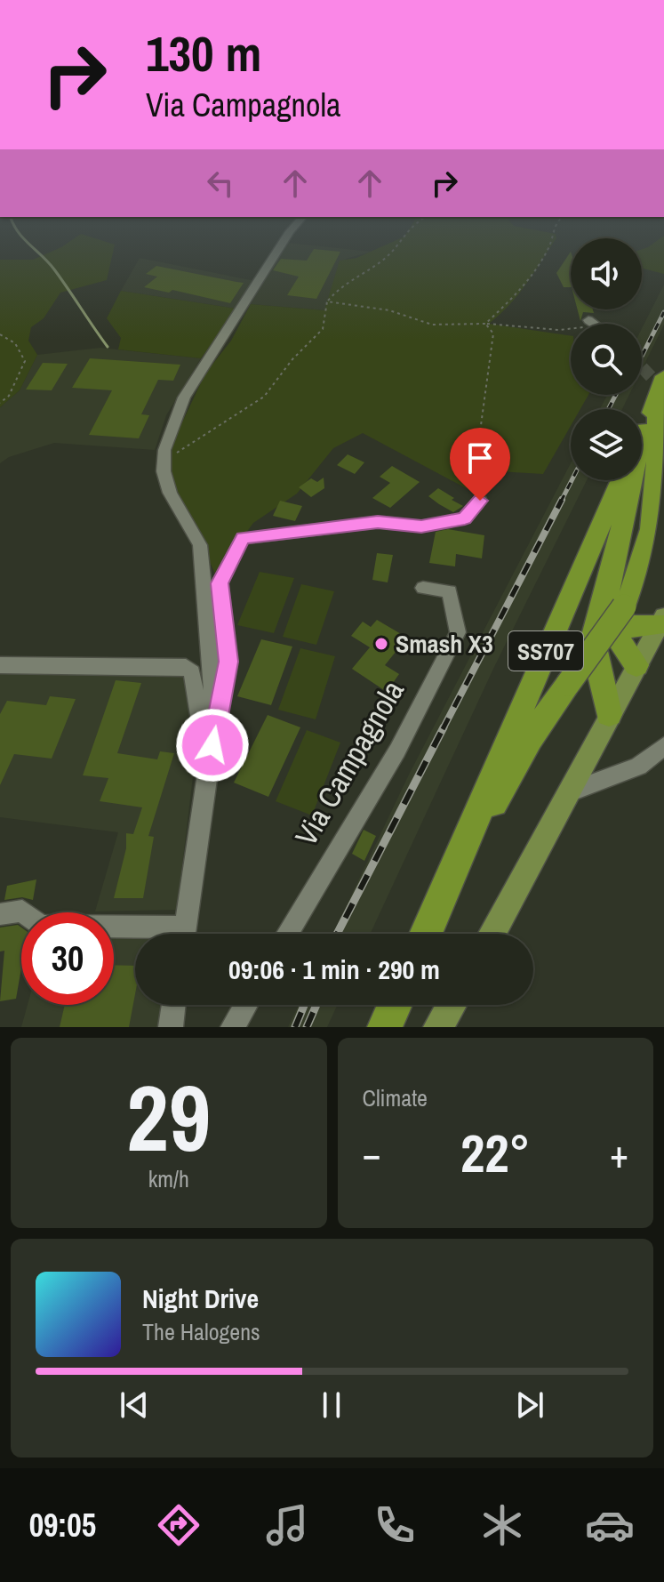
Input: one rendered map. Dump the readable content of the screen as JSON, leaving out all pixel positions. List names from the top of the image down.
{
  "streets": {
    "highway": ["SS707"],
    "street": ["Via Campagnola"]
  },
  "places": ["Smash X3"],
  "page": {
    "turn": ["130 m", "Via Campagnola"],
    "limit": "30",
    "trip": "09:06 · 1 min · 290 m",
    "tile": [
      ["29", "km/h"],
      "Climate"
    ],
    "heat": ["−", "22°", "+"],
    "song": ["Night Drive", "The Halogens"],
    "tabs": "09:05"
  }
}
